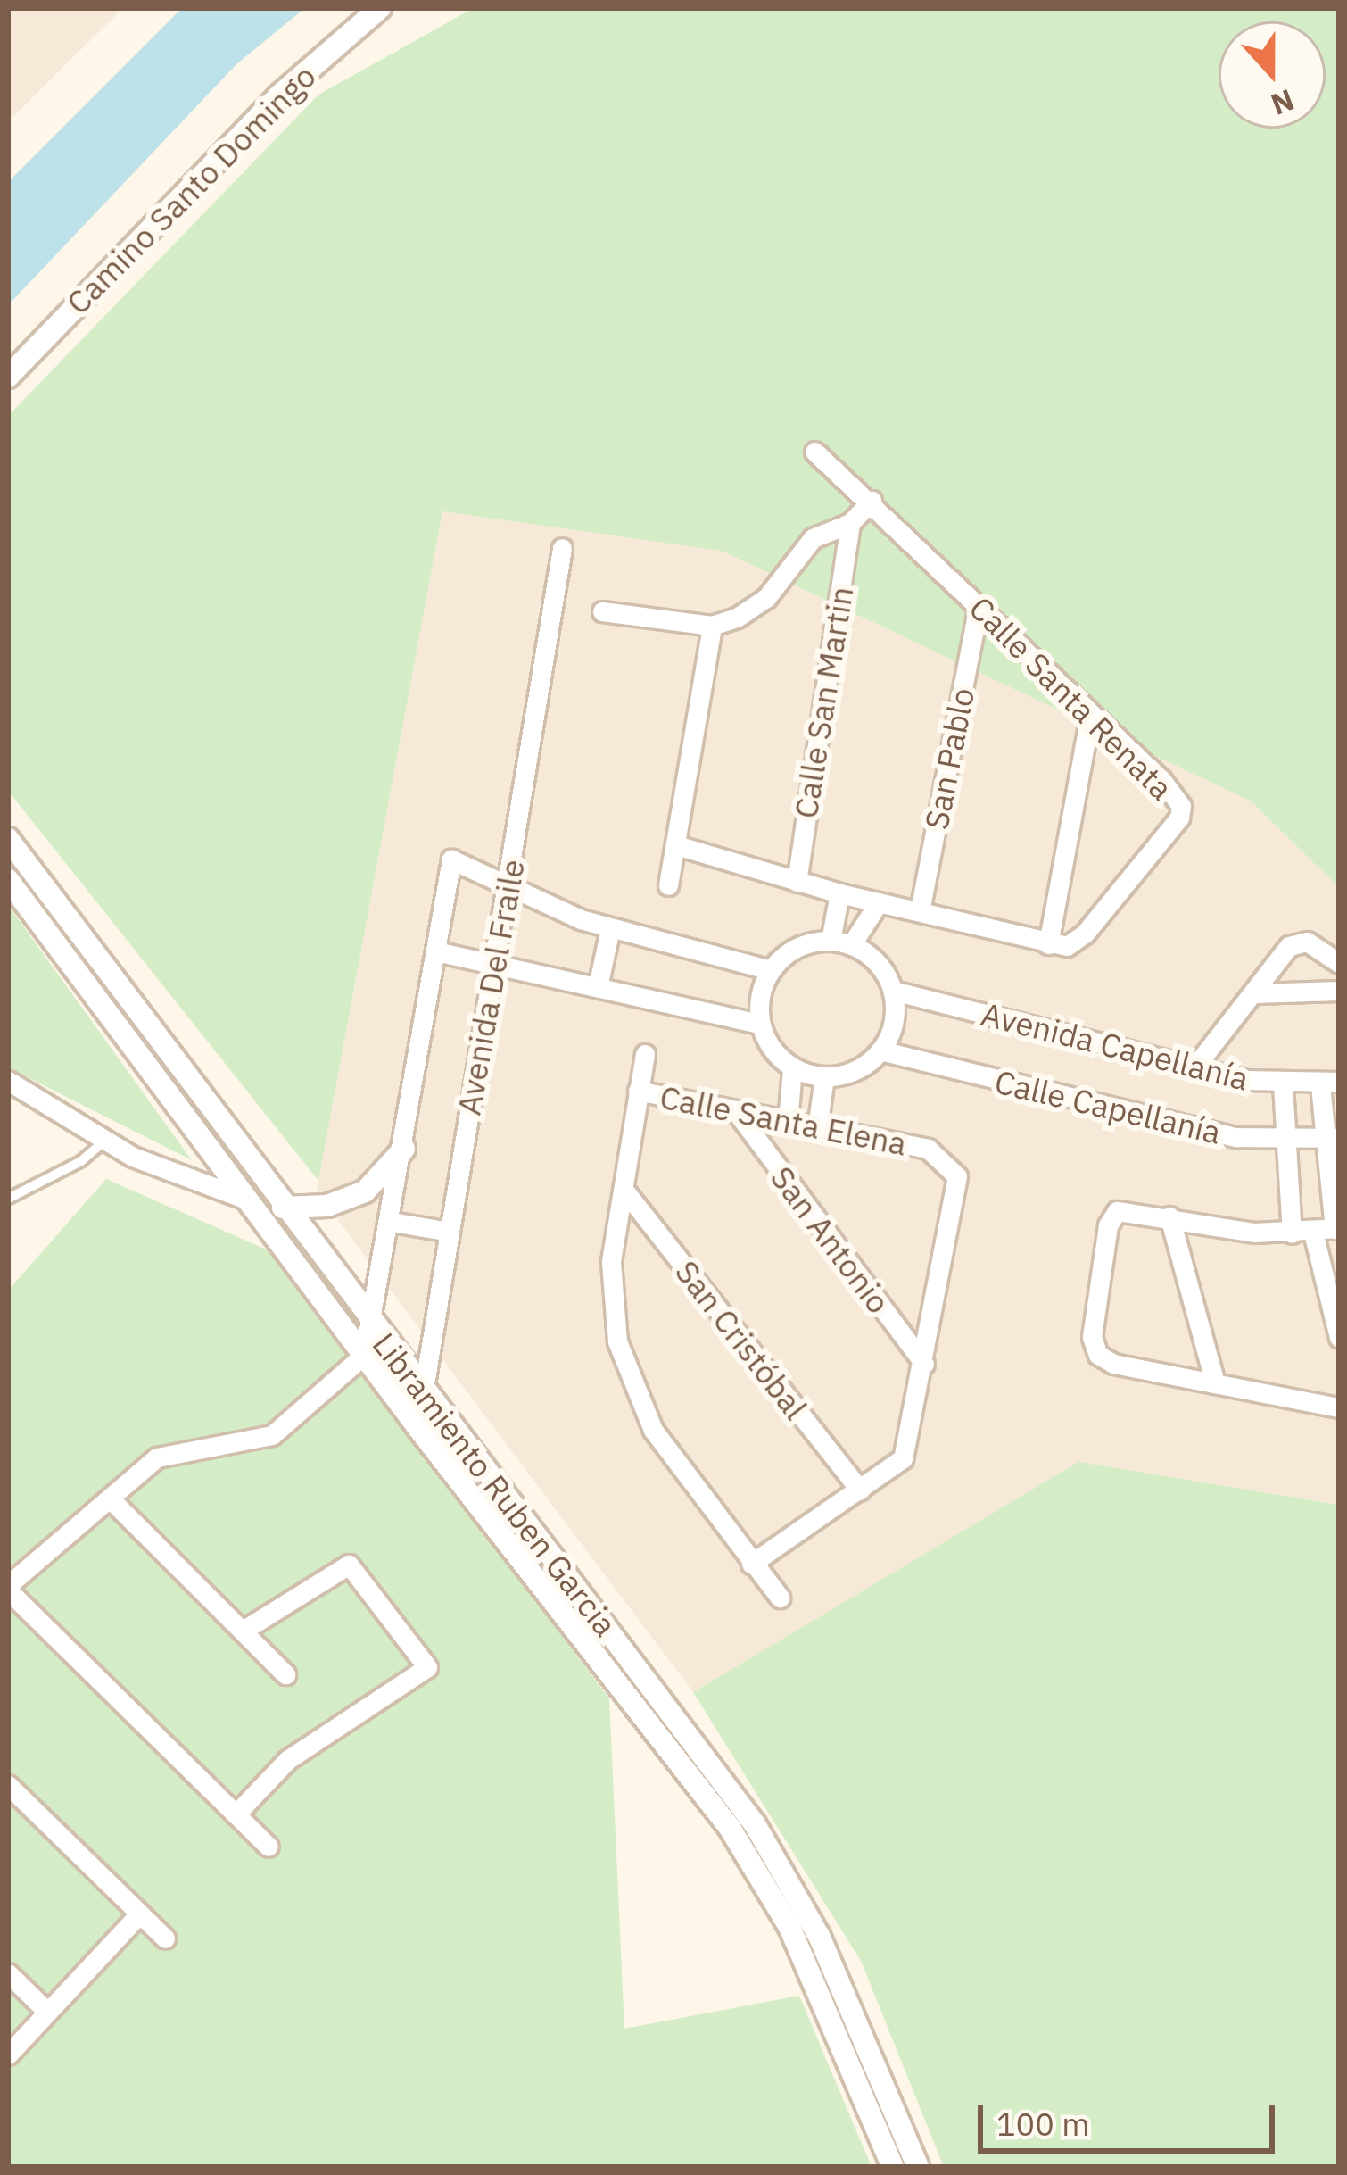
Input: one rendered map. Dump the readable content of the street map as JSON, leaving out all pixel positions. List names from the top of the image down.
{
  "streets": {
    "street": [
      "Camino Santo Domingo",
      "Calle Santa Renata",
      "Calle San Martin",
      "San Pablo",
      "Avenida Del Fraile",
      "Avenida Capellanía",
      "Calle Capellanía",
      "Calle Santa Elena",
      "San Antonio",
      "San Cristóbal",
      "Libramiento Ruben Garcia"
    ]
  },
  "crossings": [
    ["Calle Santa Renata", "San Pablo"],
    ["Avenida Del Fraile", "Libramiento Ruben Garcia"],
    ["Avenida Capellanía", "Calle Capellanía"],
    ["Calle Santa Elena", "San Antonio"],
    ["Calle Santa Elena", "San Cristóbal"]
  ],
  "scale_bar": "100 m",
  "north": "bottom"
}
